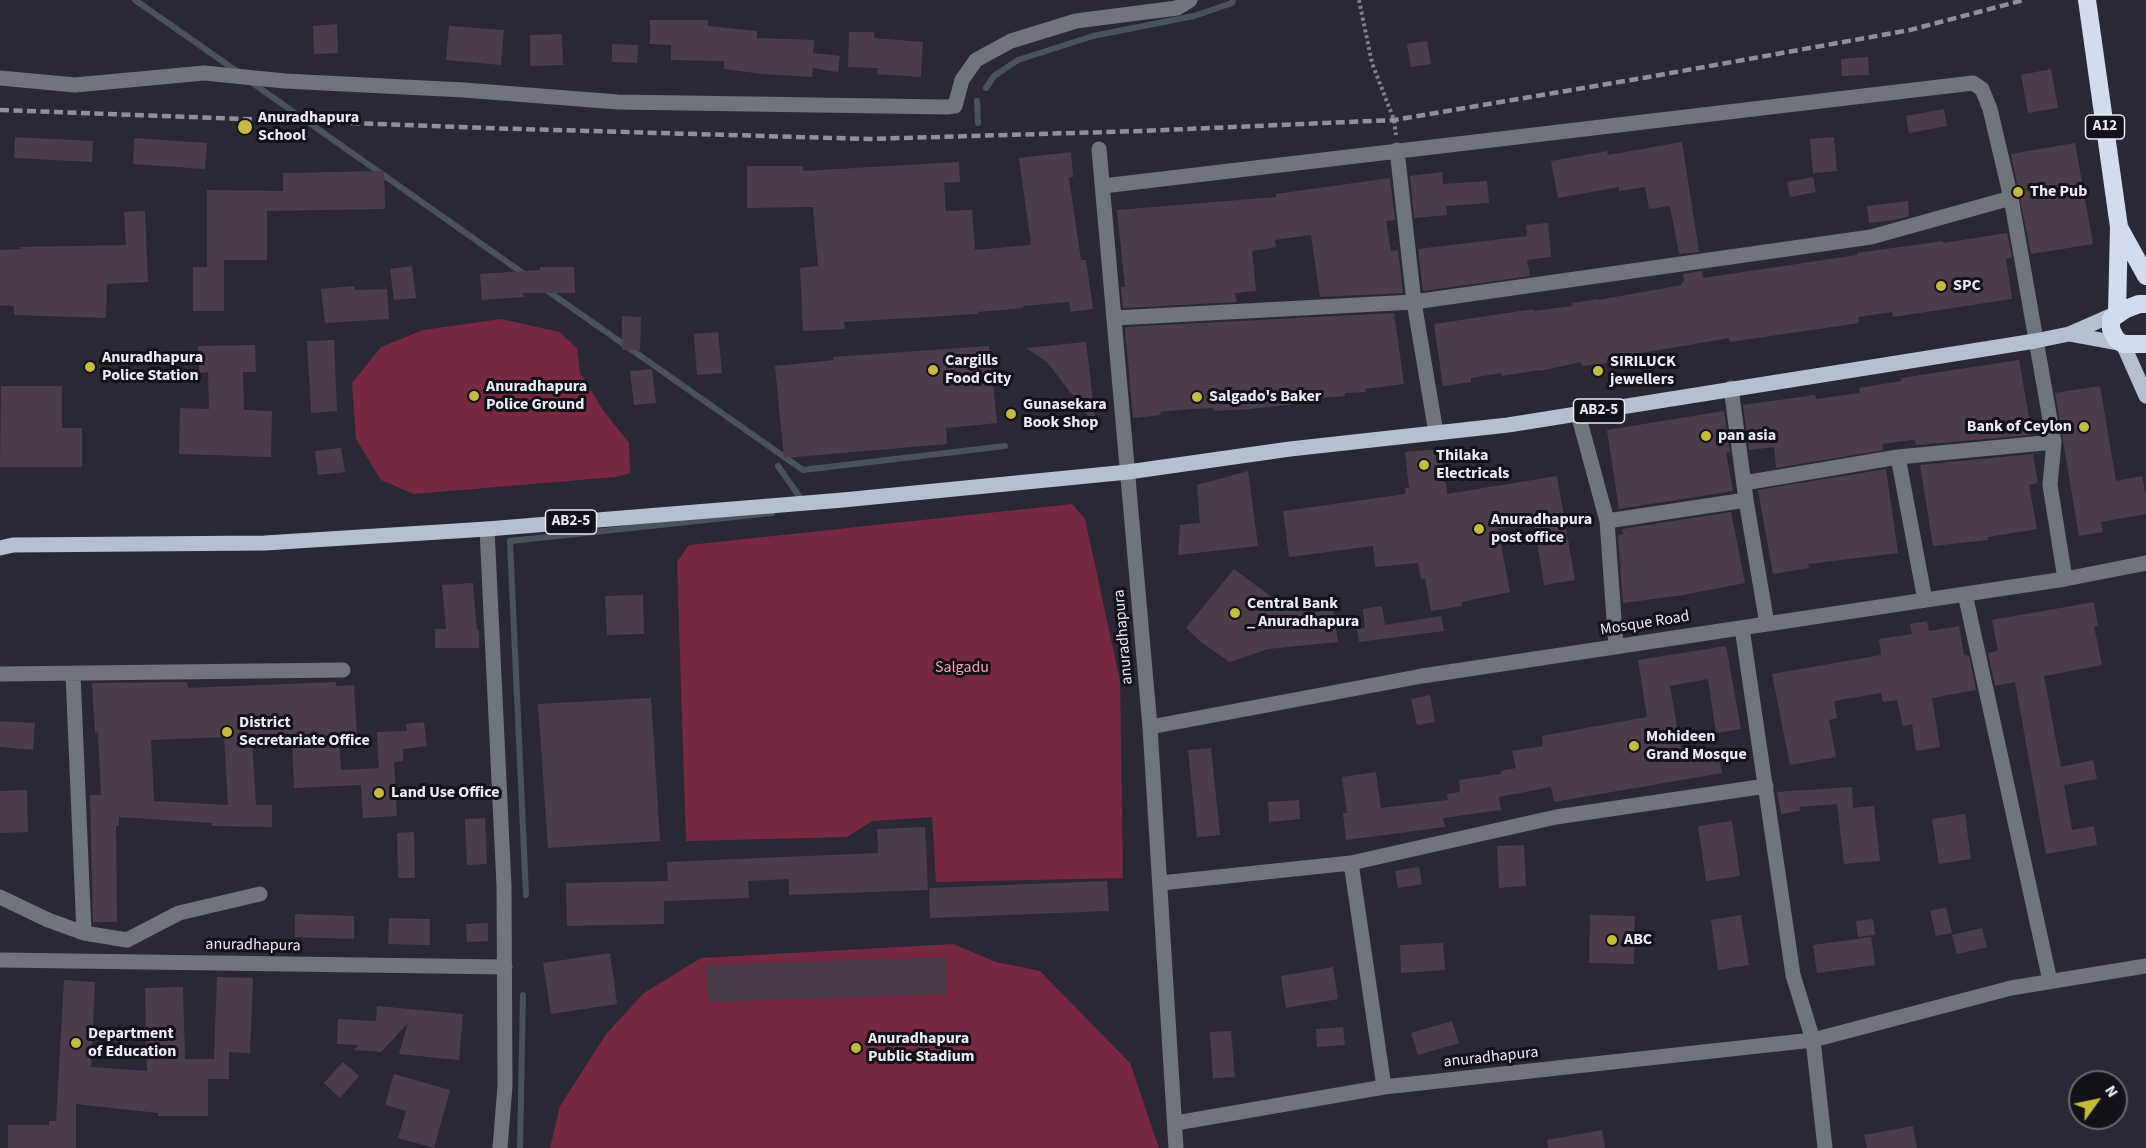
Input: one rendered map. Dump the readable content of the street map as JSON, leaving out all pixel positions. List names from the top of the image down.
{
  "streets": {
    "highway": ["A12"],
    "main road": ["AB2-5"],
    "street": ["Mosque Road", "anuradhapura"]
  },
  "crossings": [
    ["A12", "AB2-5"],
    ["AB2-5", "anuradhapura"],
    ["Mosque Road", "anuradhapura"]
  ],
  "parks": ["Salgadu"],
  "places": [
    "Anuradhapura School",
    "The Pub",
    "SPC",
    "Anuradhapura Police Station",
    "Cargills Food City",
    "SIRILUCK jewellers",
    "Anuradhapura Police Ground",
    "Salgado's Baker",
    "Gunasekara Book Shop",
    "Bank of Ceylon",
    "pan asia",
    "Thilaka Electricals",
    "Anuradhapura post office",
    "Central Bank _ Anuradhapura",
    "District Secretariate Office",
    "Mohideen Grand Mosque",
    "Land Use Office",
    "ABC",
    "Department of Education",
    "Anuradhapura Public Stadium"
  ],
  "north": "top right"
}
